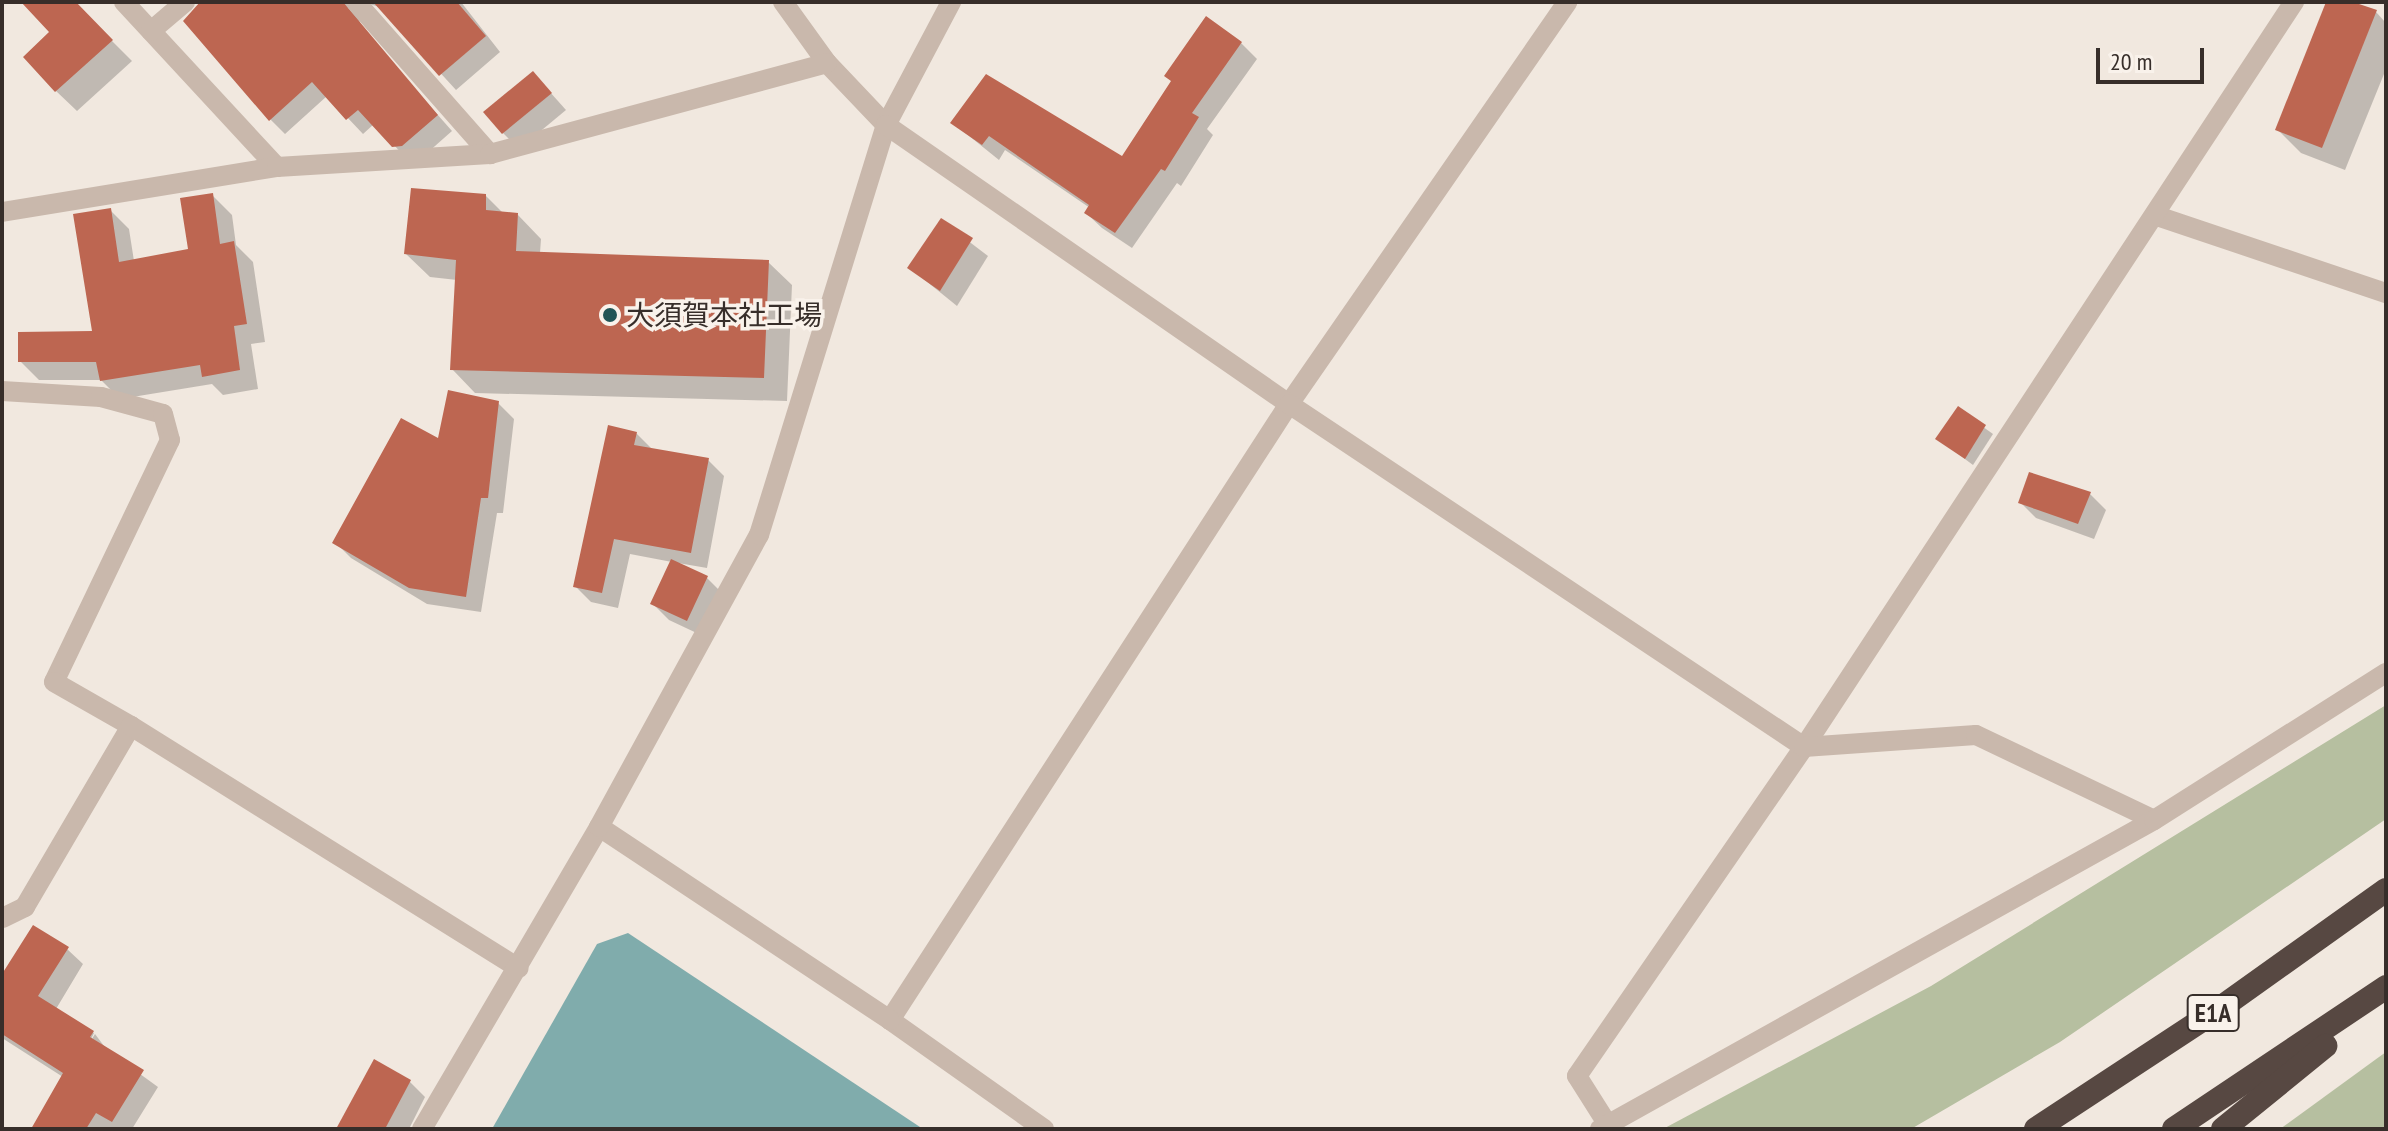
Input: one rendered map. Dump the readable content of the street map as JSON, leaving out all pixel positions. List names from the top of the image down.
{
  "streets": {
    "highway": ["E1A"]
  },
  "places": ["大須賀本社工場"],
  "scale_bar": "20 m"
}
